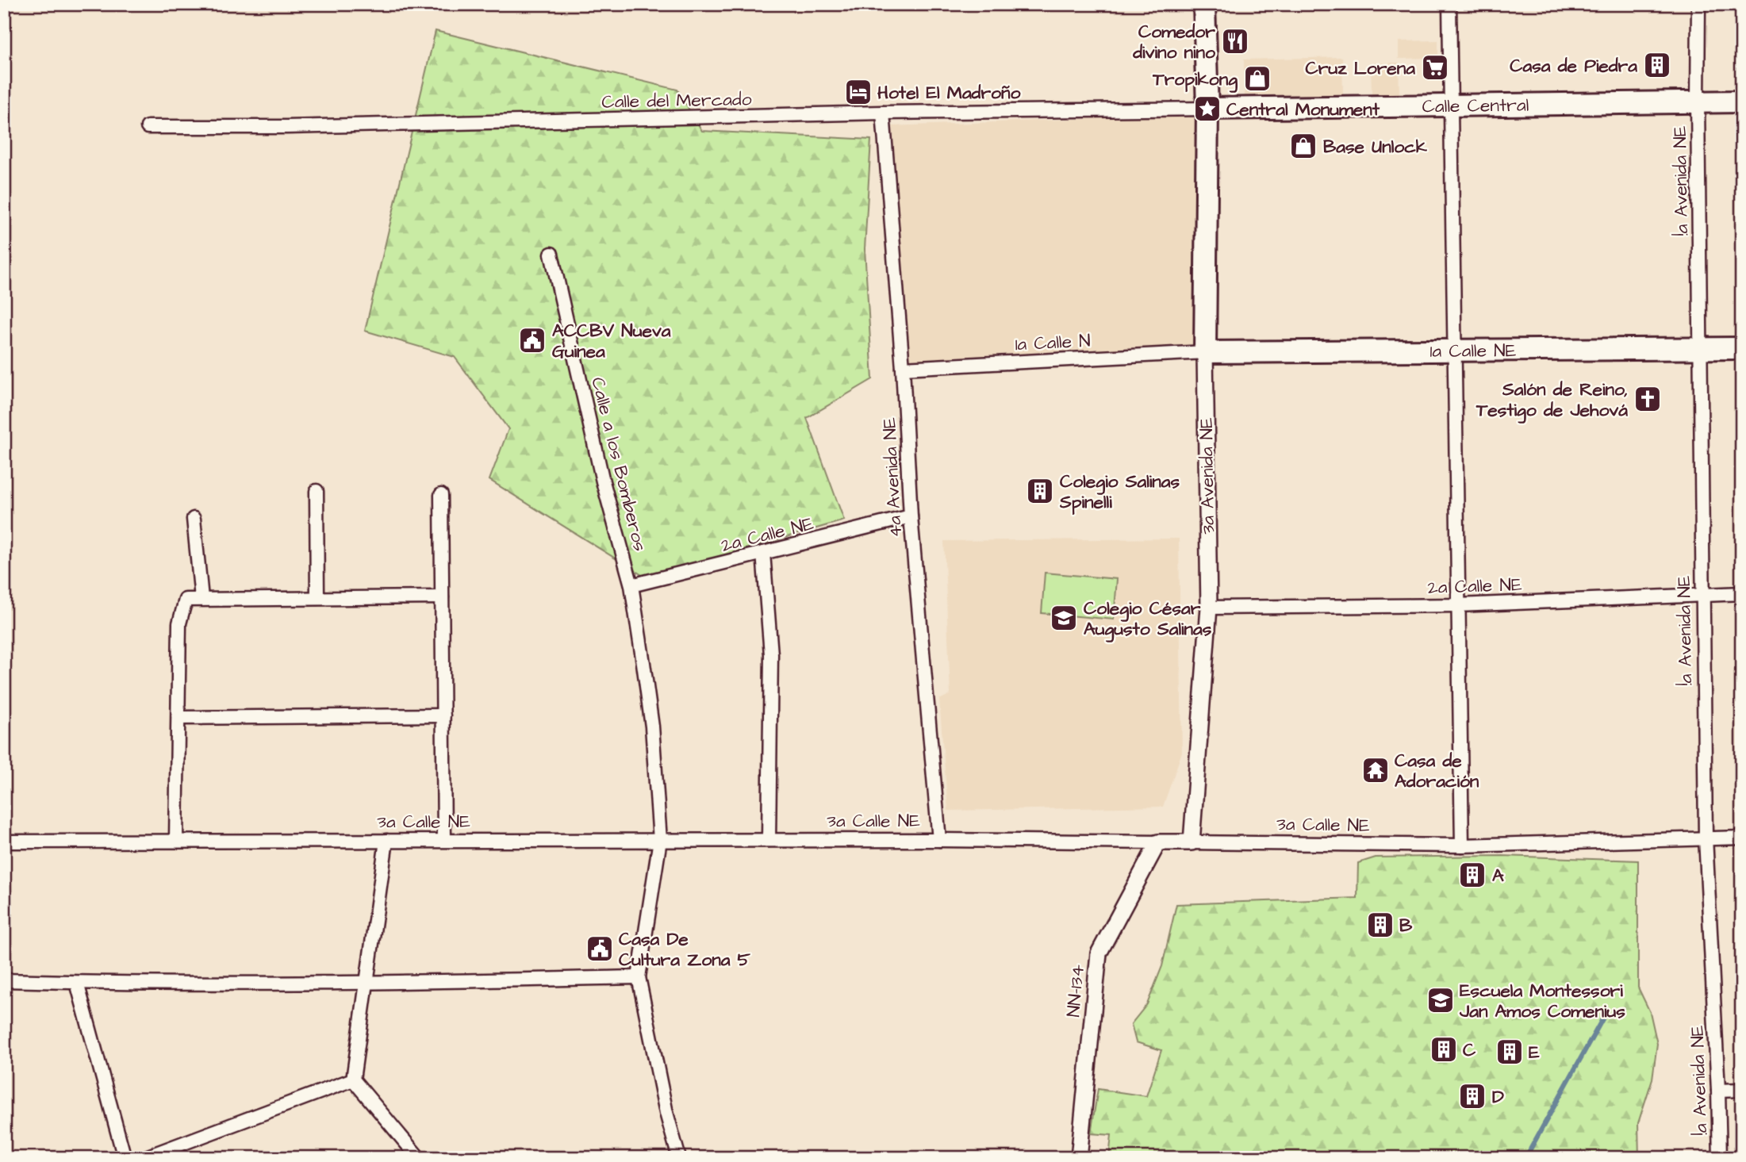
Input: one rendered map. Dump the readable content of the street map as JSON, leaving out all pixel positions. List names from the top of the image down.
{
  "streets": {
    "highway": ["Calle Central", "1a Calle NE", "3a Avenida NE"],
    "street": [
      "Calle del Mercado",
      "!a Avenida NE",
      "1a Calle N",
      "Calle a los Bomberos",
      "4a Avenida NE",
      "2a Calle NE",
      "3a Calle NE",
      "NN-134"
    ]
  },
  "crossings": [
    ["Calle del Mercado", "Calle Central"],
    ["Calle del Mercado", "3a Avenida NE"],
    ["Calle del Mercado", "4a Avenida NE"],
    ["Calle Central", "!a Avenida NE"],
    ["Calle Central", "3a Avenida NE"],
    ["!a Avenida NE", "1a Calle NE"],
    ["!a Avenida NE", "2a Calle NE"],
    ["!a Avenida NE", "3a Calle NE"],
    ["1a Calle N", "1a Calle NE"],
    ["1a Calle N", "3a Avenida NE"],
    ["1a Calle N", "4a Avenida NE"],
    ["1a Calle NE", "3a Avenida NE"],
    ["Calle a los Bomberos", "2a Calle NE"],
    ["Calle a los Bomberos", "3a Calle NE"],
    ["3a Avenida NE", "2a Calle NE"],
    ["3a Avenida NE", "3a Calle NE"],
    ["4a Avenida NE", "2a Calle NE"],
    ["4a Avenida NE", "3a Calle NE"],
    ["3a Calle NE", "NN-134"]
  ],
  "places": {
    "restaurant": ["Comedor divino nino"],
    "building": [
      "Casa de Piedra",
      "Colegio Salinas Spinelli",
      "A",
      "B",
      "C",
      "E",
      "D"
    ],
    "supermarket": ["Cruz Lorena"],
    "shop": ["Tropikong", "Base Unlock"],
    "hotel": ["Hotel El Madroño"],
    "place": ["Central Monument"],
    "public building": ["ACCBV Nueva Guinea", "Casa De Cultura Zona 5"],
    "church": ["Salón de Reino, Testigo de Jehová"],
    "school or university": ["Colegio César Augusto Salinas", "Escuela Montessori Jan Amos Comenius"],
    "temple": ["Casa de Adoración"]
  }
}
